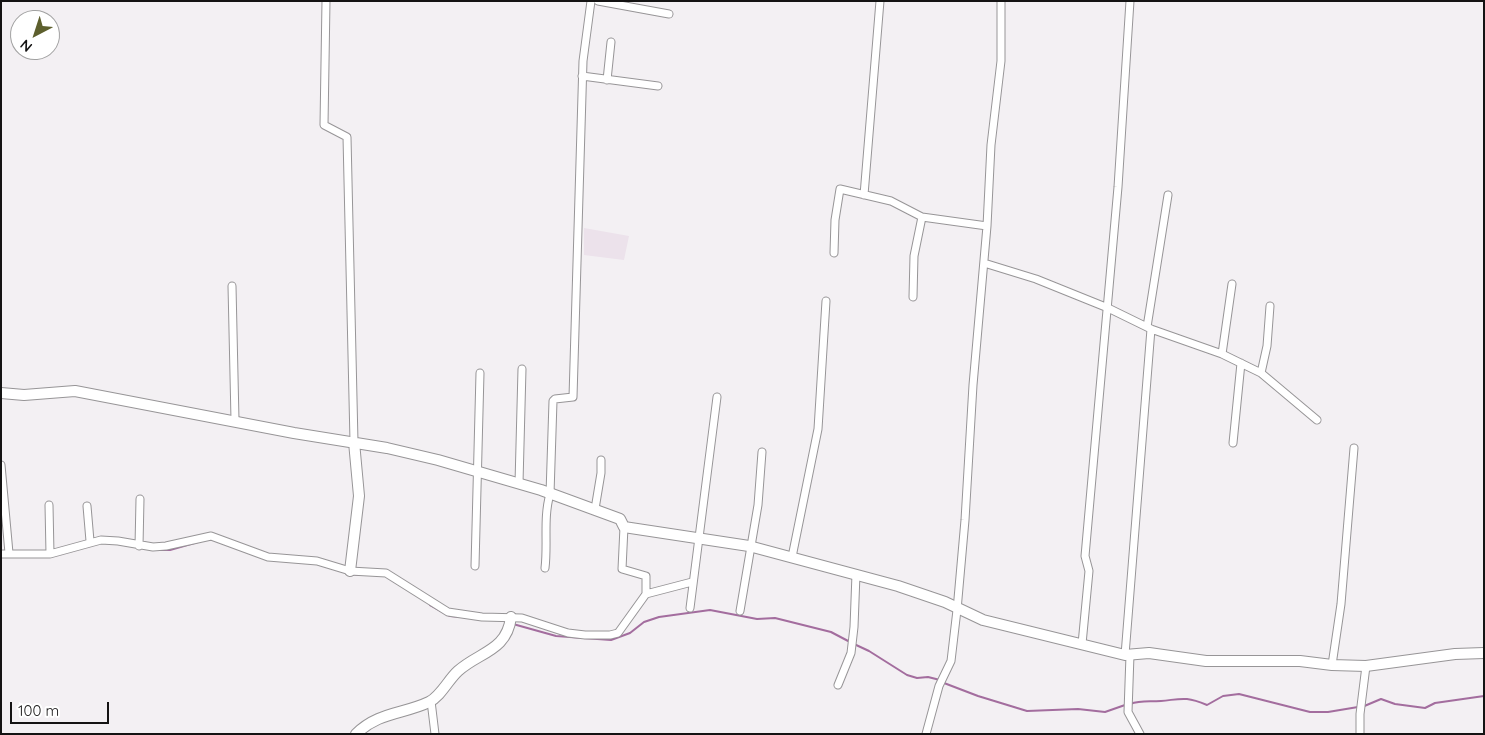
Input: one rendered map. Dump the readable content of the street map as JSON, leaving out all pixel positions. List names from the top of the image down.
{
  "scale_bar": "100 m",
  "north": "bottom left"
}
